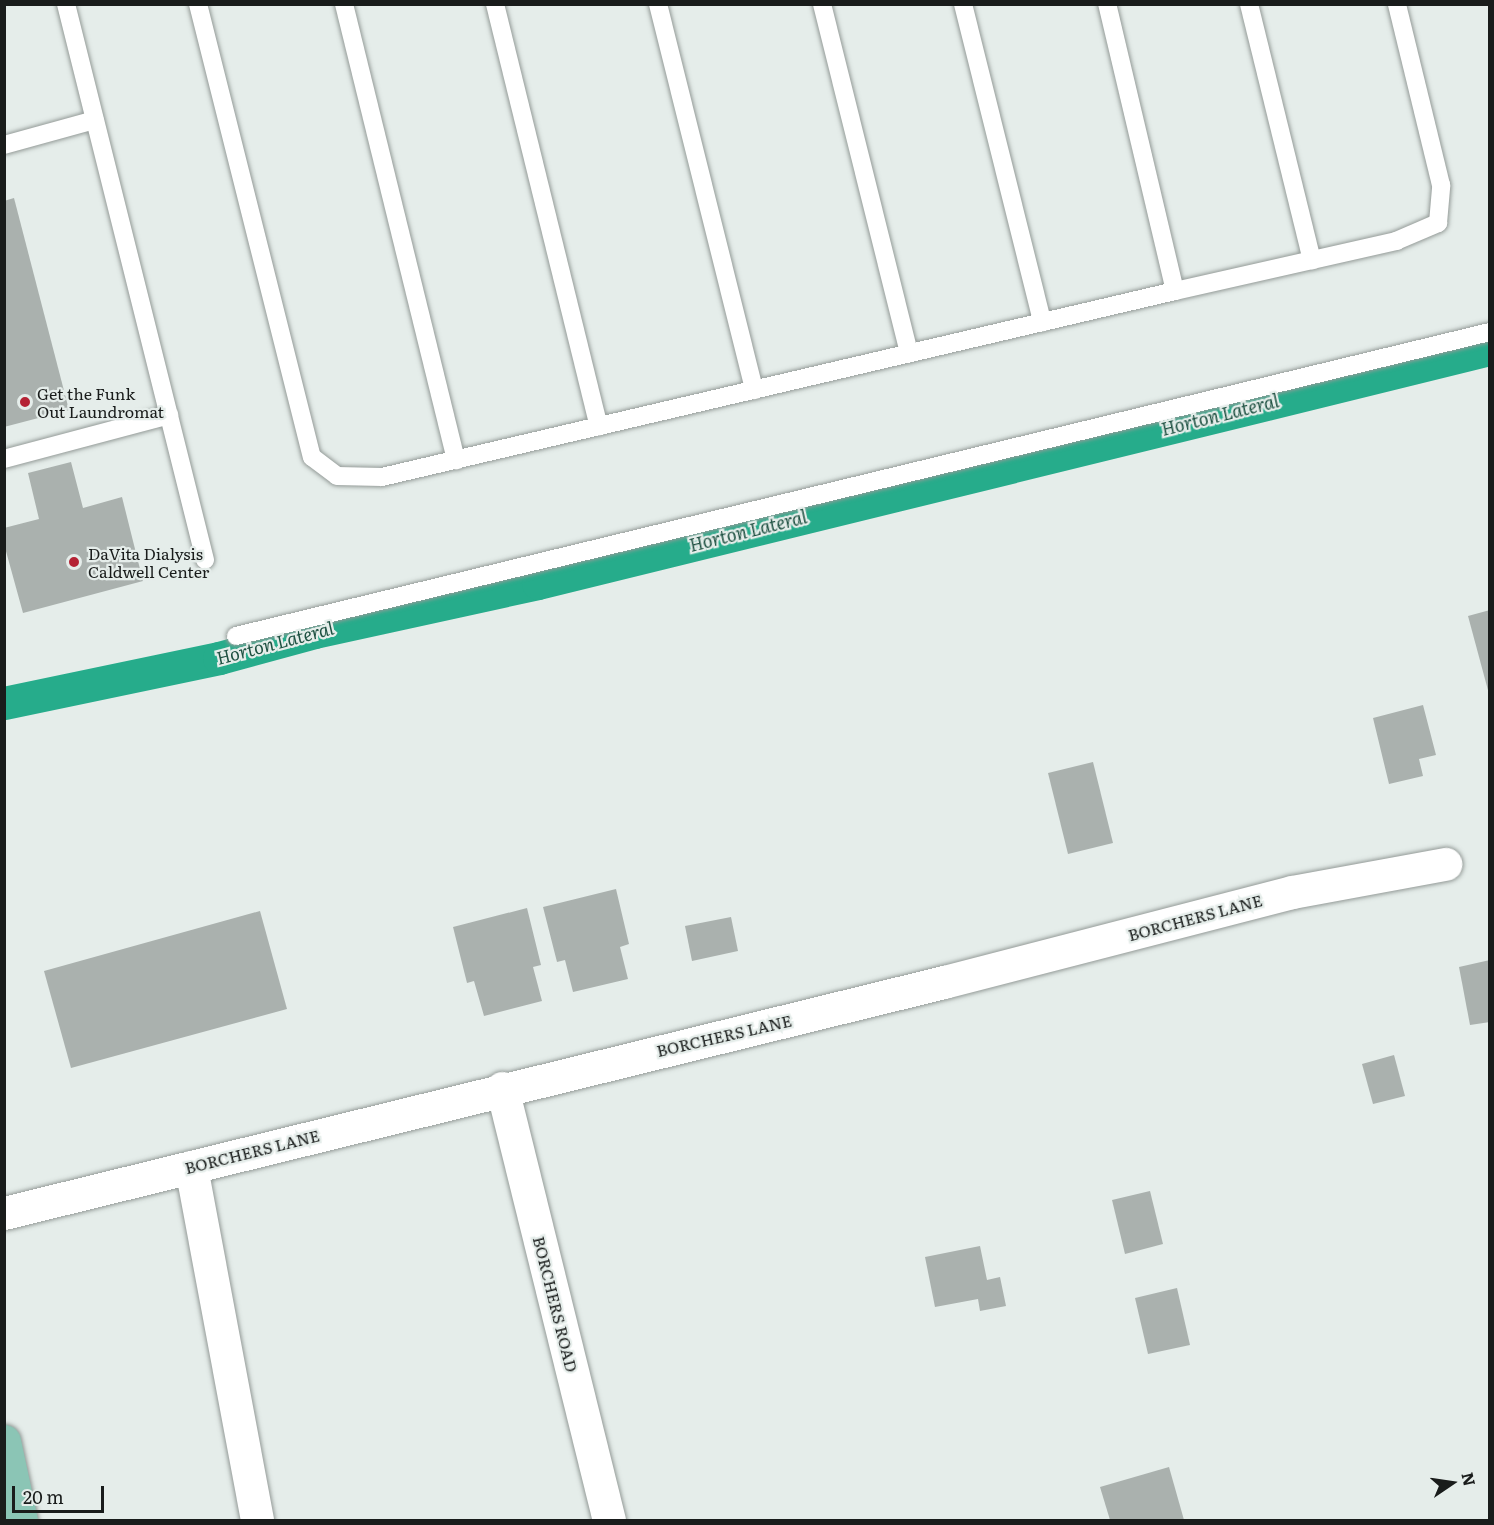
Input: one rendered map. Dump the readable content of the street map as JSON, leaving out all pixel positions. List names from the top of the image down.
{
  "streets": {
    "street": ["BORCHERS LANE", "BORCHERS ROAD"]
  },
  "crossings": [
    ["BORCHERS LANE", "BORCHERS ROAD"]
  ],
  "water": ["Horton Lateral"],
  "places": ["Get the Funk Out Laundromat", "DaVita Dialysis Caldwell Center"],
  "scale_bar": "20 m",
  "north": "right"
}
